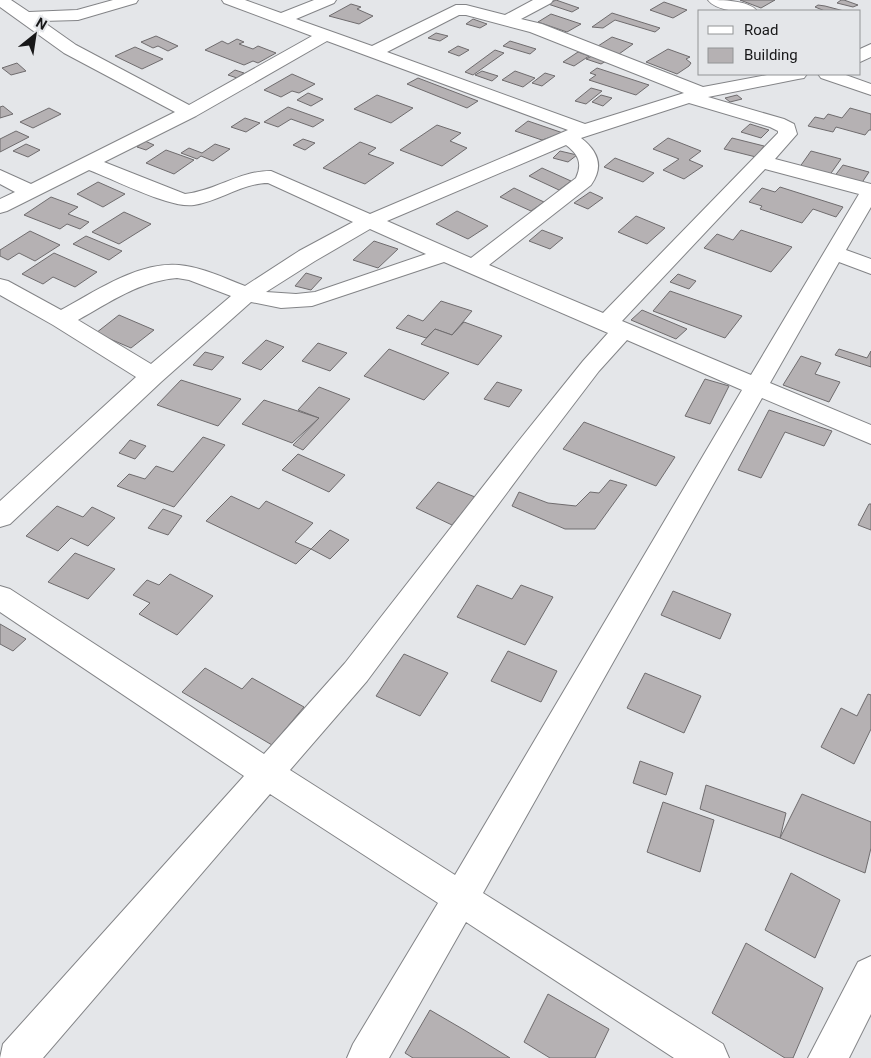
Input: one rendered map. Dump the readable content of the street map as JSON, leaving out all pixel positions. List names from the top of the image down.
{
  "legend": ["Road", "Building"],
  "north": "top right"
}
